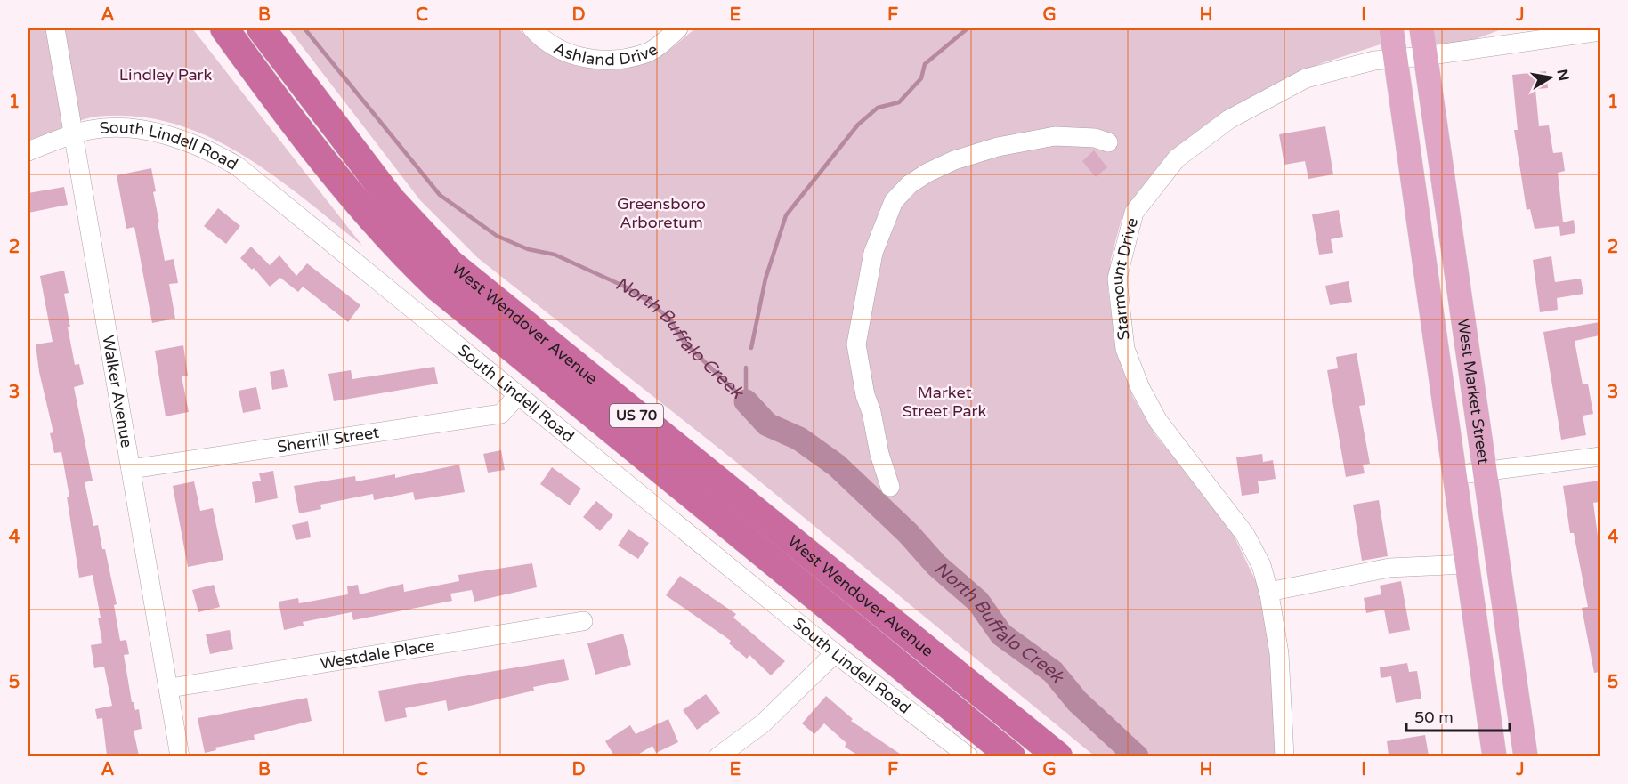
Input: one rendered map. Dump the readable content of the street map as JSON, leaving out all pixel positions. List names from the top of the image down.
{
  "streets": {
    "highway": ["West Wendover Avenue", "US 70"],
    "main road": ["West Market Street"],
    "street": [
      "Ashland Drive",
      "South Lindell Road",
      "Starmount Drive",
      "Walker Avenue",
      "Sherrill Street",
      "Westdale Place"
    ]
  },
  "crossings": [
    ["South Lindell Road", "Walker Avenue"],
    ["South Lindell Road", "Sherrill Street"],
    ["Starmount Drive", "West Market Street"],
    ["Walker Avenue", "Sherrill Street"],
    ["Walker Avenue", "Westdale Place"]
  ],
  "water": ["North Buffalo Creek"],
  "parks": ["Lindley Park", "Greensboro Arboretum", "Market Street Park"],
  "scale_bar": "50 m",
  "north": "right",
  "grid": {
    "columns": [
      "A",
      "B",
      "C",
      "D",
      "E",
      "F",
      "G",
      "H",
      "I",
      "J"
    ],
    "rows": [
      "1",
      "2",
      "3",
      "4",
      "5"
    ]
  }
}
